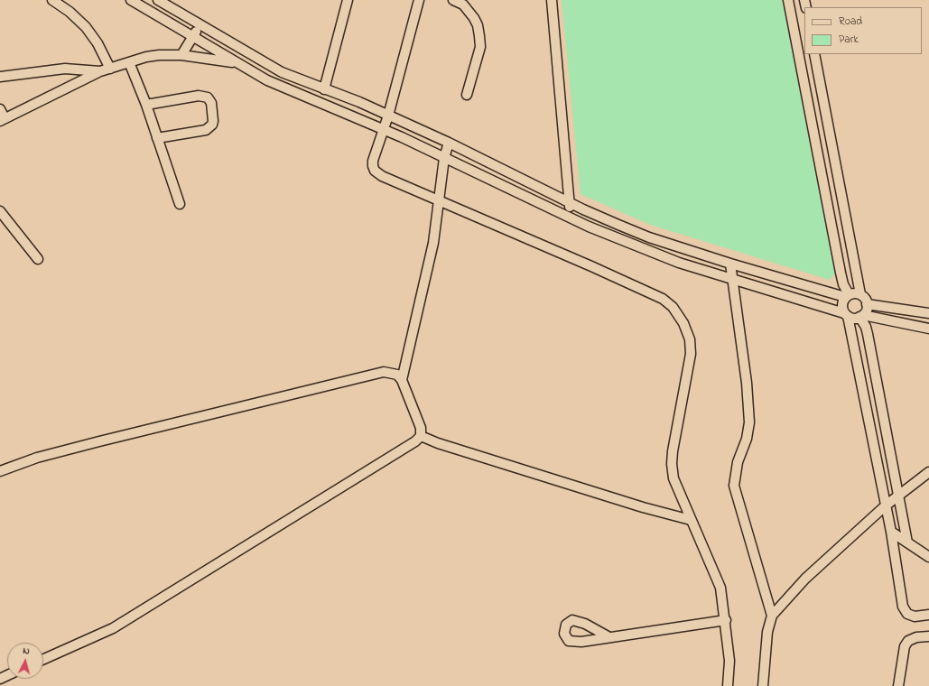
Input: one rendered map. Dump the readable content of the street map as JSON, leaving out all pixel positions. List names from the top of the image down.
{
  "legend": ["Road", "Park"],
  "north": "top"
}
